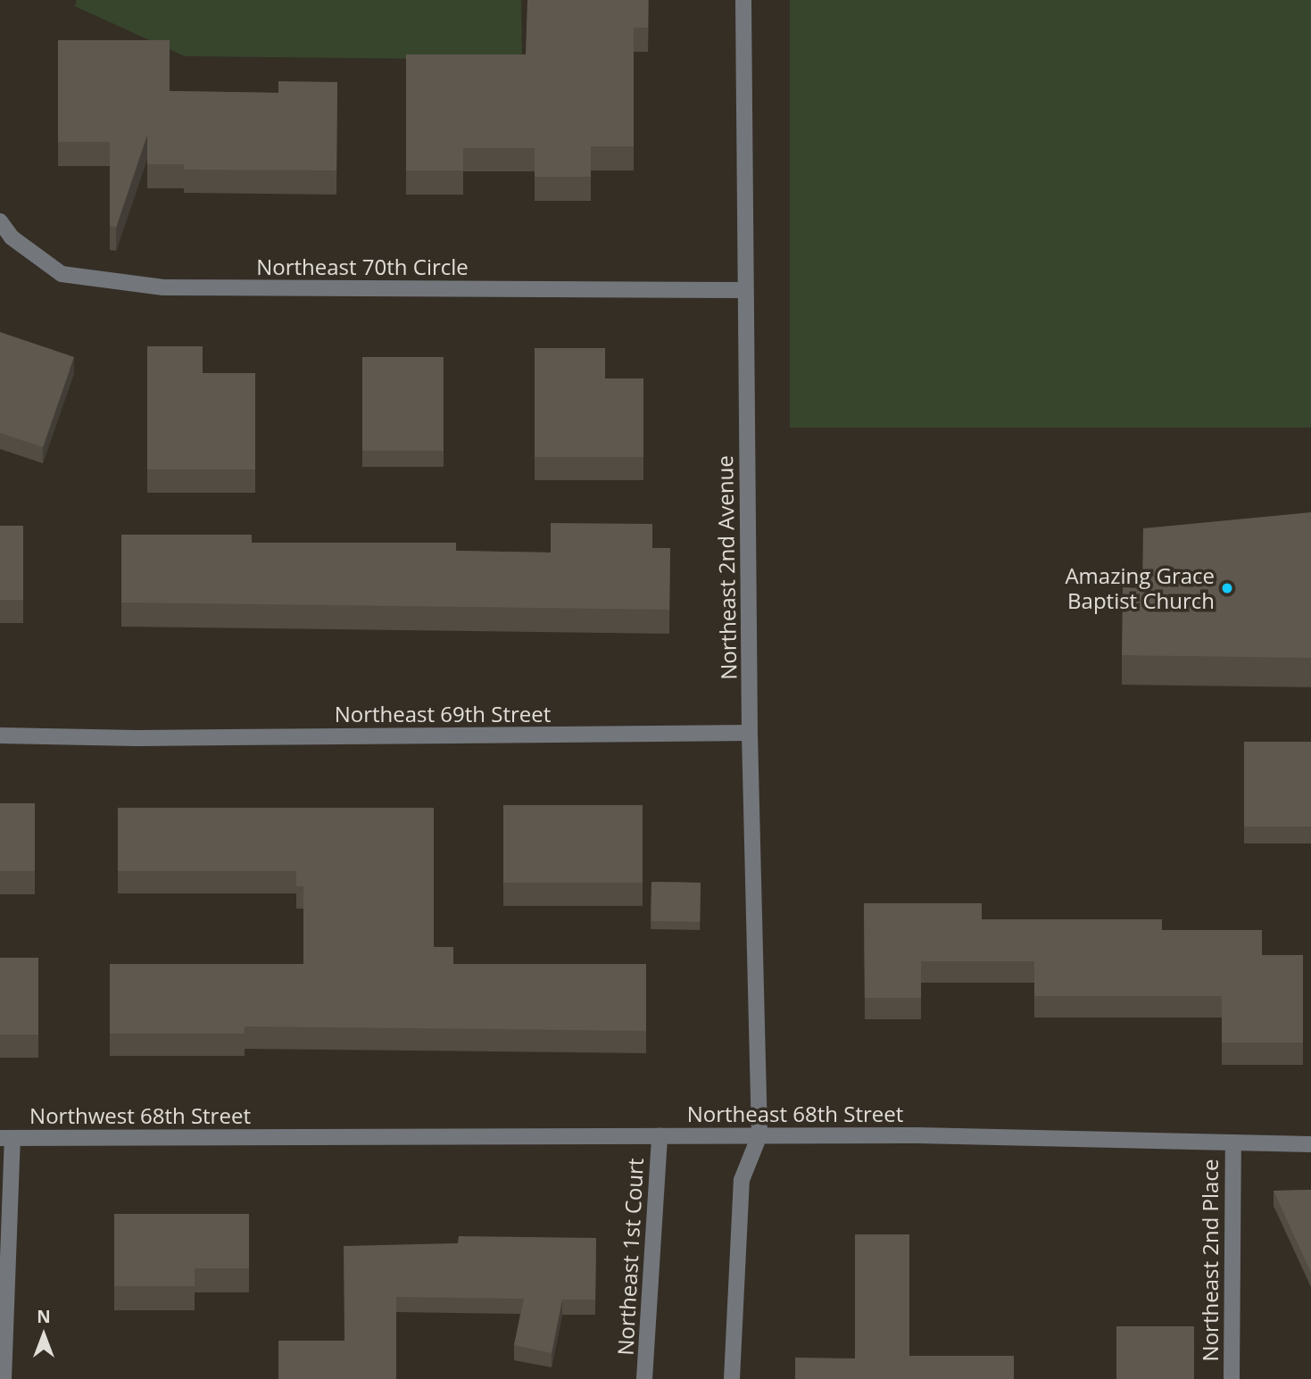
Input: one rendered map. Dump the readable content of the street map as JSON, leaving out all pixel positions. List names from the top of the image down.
{
  "streets": {
    "street": [
      "Northeast 70th Circle",
      "Northeast 2nd Avenue",
      "Northeast 69th Street",
      "Northeast 68th Street",
      "Northwest 68th Street",
      "Northeast 1st Court",
      "Northeast 2nd Place"
    ]
  },
  "crossings": [
    ["Northeast 70th Circle", "Northeast 2nd Avenue"],
    ["Northeast 2nd Avenue", "Northeast 69th Street"],
    ["Northeast 2nd Avenue", "Northeast 68th Street"],
    ["Northeast 68th Street", "Northwest 68th Street"],
    ["Northeast 68th Street", "Northeast 1st Court"],
    ["Northeast 68th Street", "Northeast 2nd Place"]
  ],
  "places": ["Amazing Grace Baptist Church"],
  "north": "top"
}
